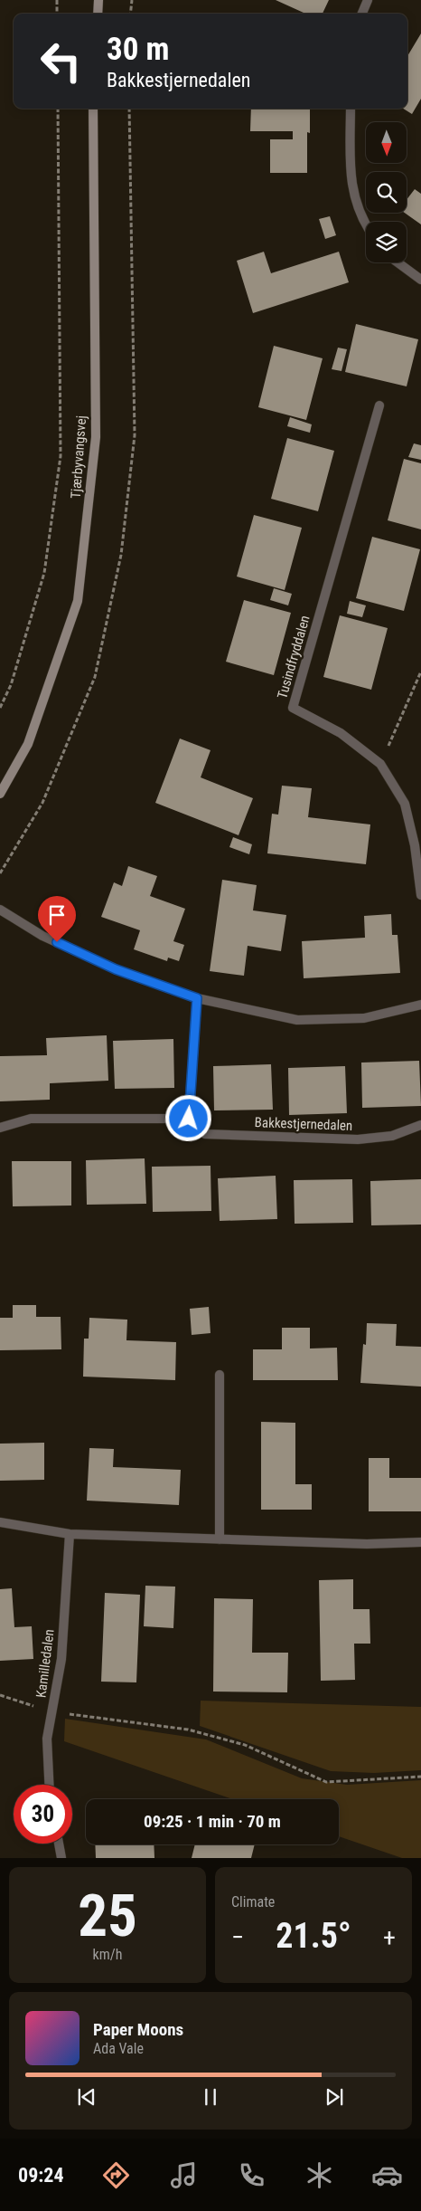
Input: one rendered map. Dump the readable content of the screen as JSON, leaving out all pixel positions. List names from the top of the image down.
{
  "streets": {
    "street": [
      "Tjærbyvangsvej",
      "Tusindfryddalen",
      "Bakkestjernedalen",
      "Kamilledalen"
    ]
  },
  "north": "bottom",
  "page": {
    "turn": ["30 m", "Bakkestjernedalen"],
    "limit": "30",
    "trip": "09:25 · 1 min · 70 m",
    "tile": [
      ["25", "km/h"],
      "Climate"
    ],
    "heat": ["−", "21.5°", "+"],
    "song": ["Paper Moons", "Ada Vale"],
    "tabs": "09:24"
  }
}
